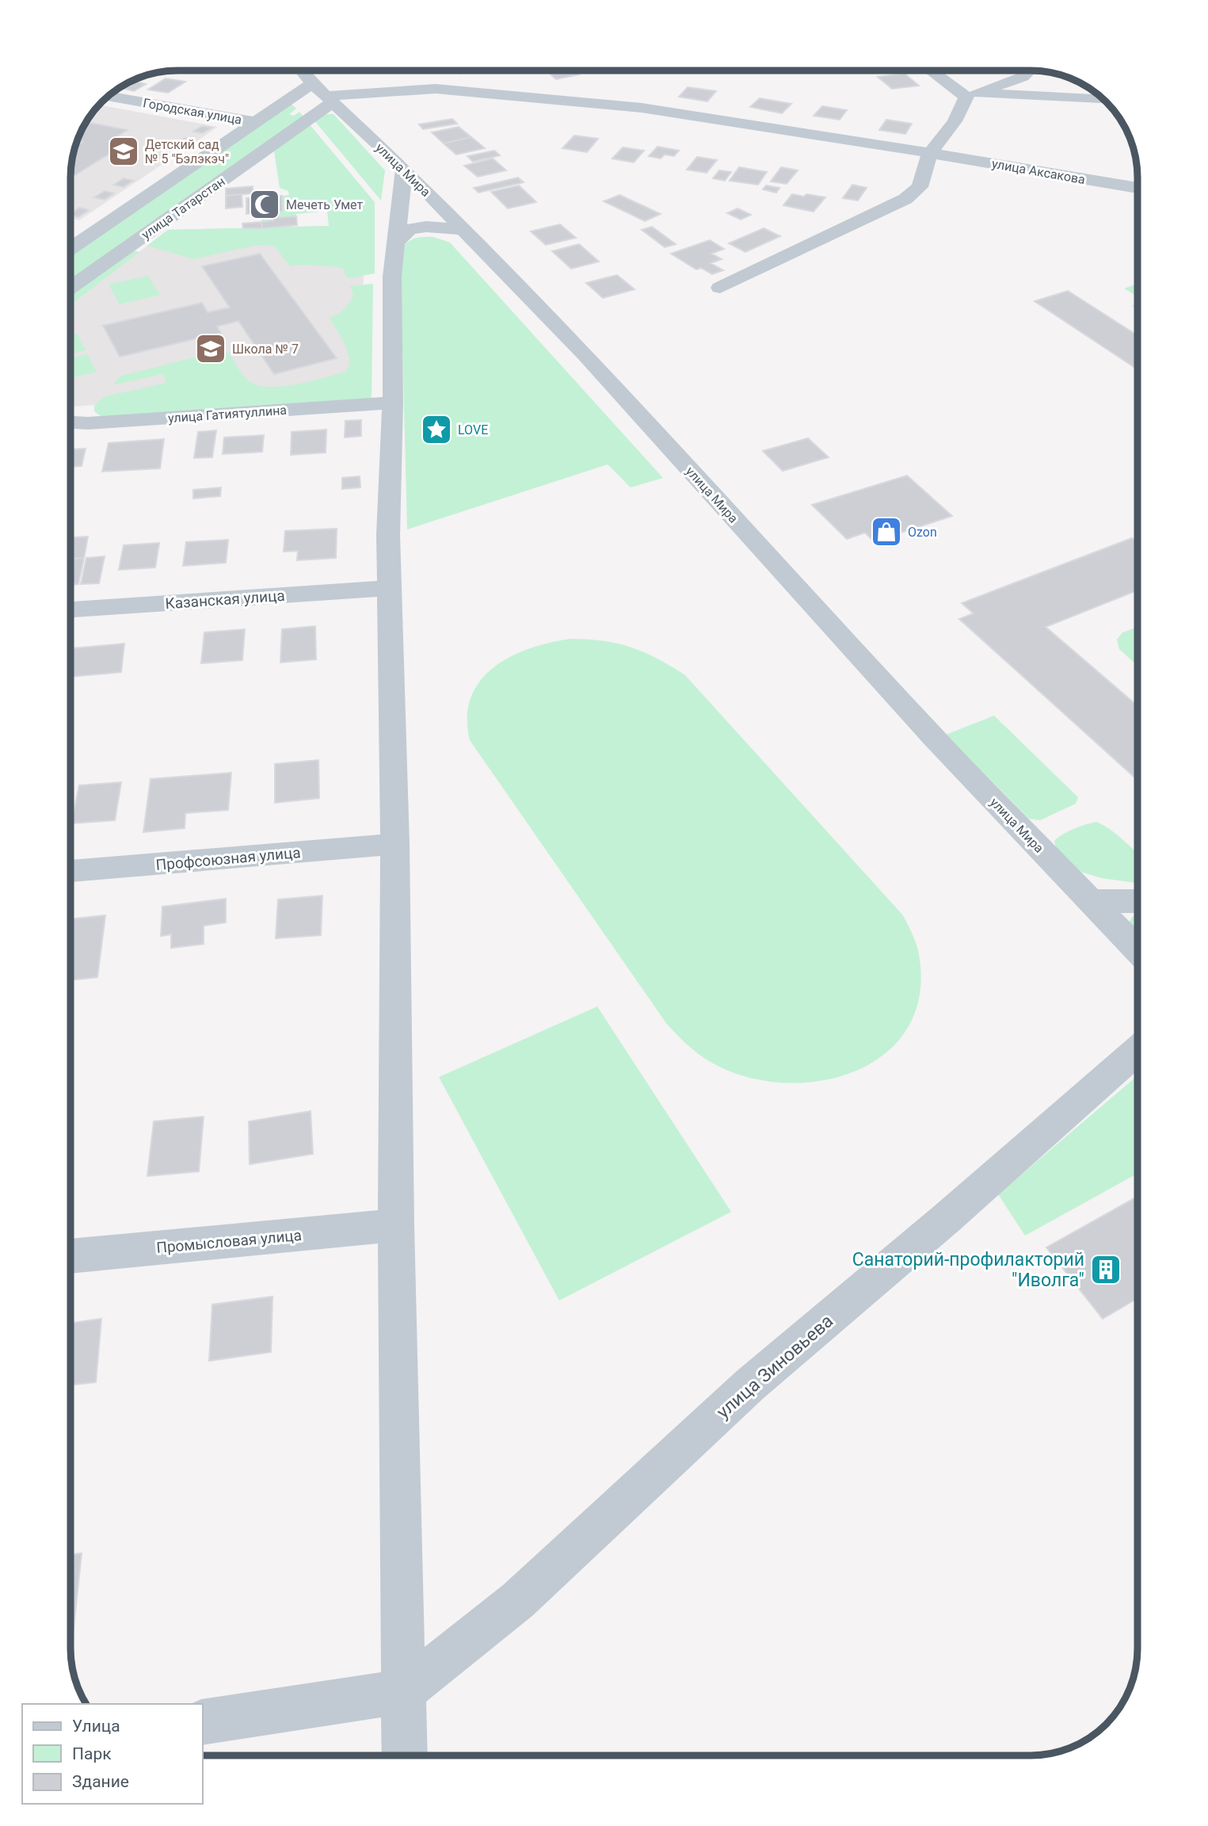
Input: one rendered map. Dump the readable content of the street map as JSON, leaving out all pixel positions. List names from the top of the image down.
{
  "streets": {
    "street": [
      "Городская улица",
      "улица Мира",
      "улица Аксакова",
      "улица Татарстан",
      "улица Гатиятуллина",
      "Казанская улица",
      "Профсоюзная улица",
      "Промысловая улица",
      "улица Зиновьева"
    ]
  },
  "crossings": [
    ["Городская улица", "улица Татарстан"],
    ["улица Мира", "улица Татарстан"]
  ],
  "places": {
    "school or university": ["Детский сад № 5 \"Бэлэкэч\"", "Школа № 7"],
    "mosque": ["Мечеть Умет"],
    "place": ["LOVE"],
    "shop": ["Ozon"],
    "building": ["Санаторий-профилакторий \"Иволга\""]
  },
  "legend": ["Улица", "Парк", "Здание"]
}
